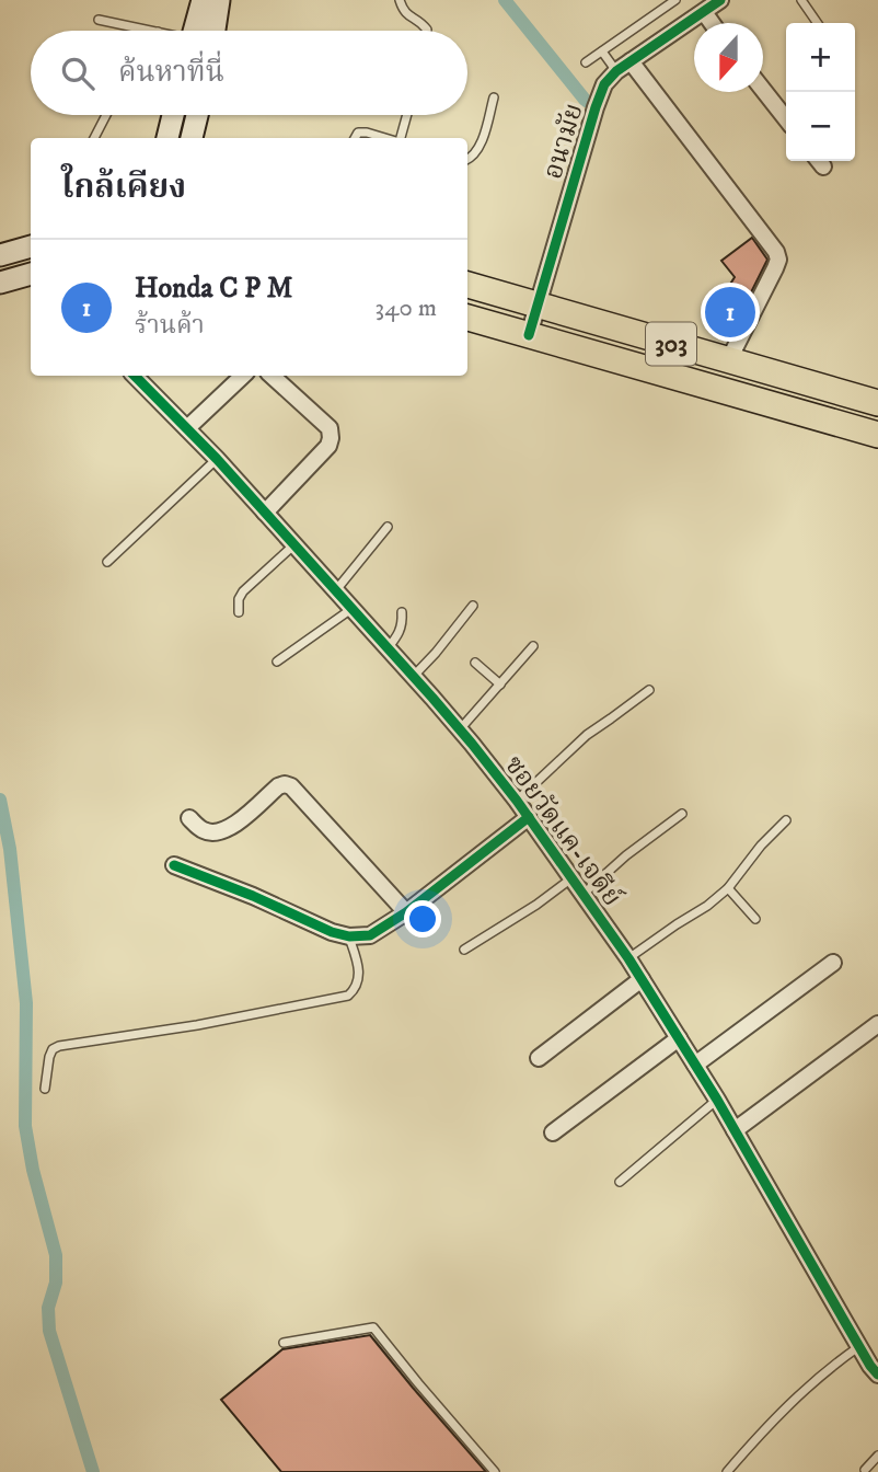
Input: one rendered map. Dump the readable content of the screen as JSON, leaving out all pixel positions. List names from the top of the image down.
{
  "streets": {
    "main road": ["303"],
    "street": ["อนามัย", "ซอยวัดแค-เจดีย์"]
  },
  "crossings": [
    ["อนามัย", "303"]
  ],
  "north": "bottom",
  "page": {
    "map_buttons": ["+", "−"],
    "search": "ค้นหาที่นี่",
    "heading": "ใกล้เคียง",
    "list": [
      {
        "mark": "1",
        "name": "Honda C P M",
        "note": "ร้านค้า",
        "value": "340 m"
      }
    ],
    "pins": "1"
  }
}
